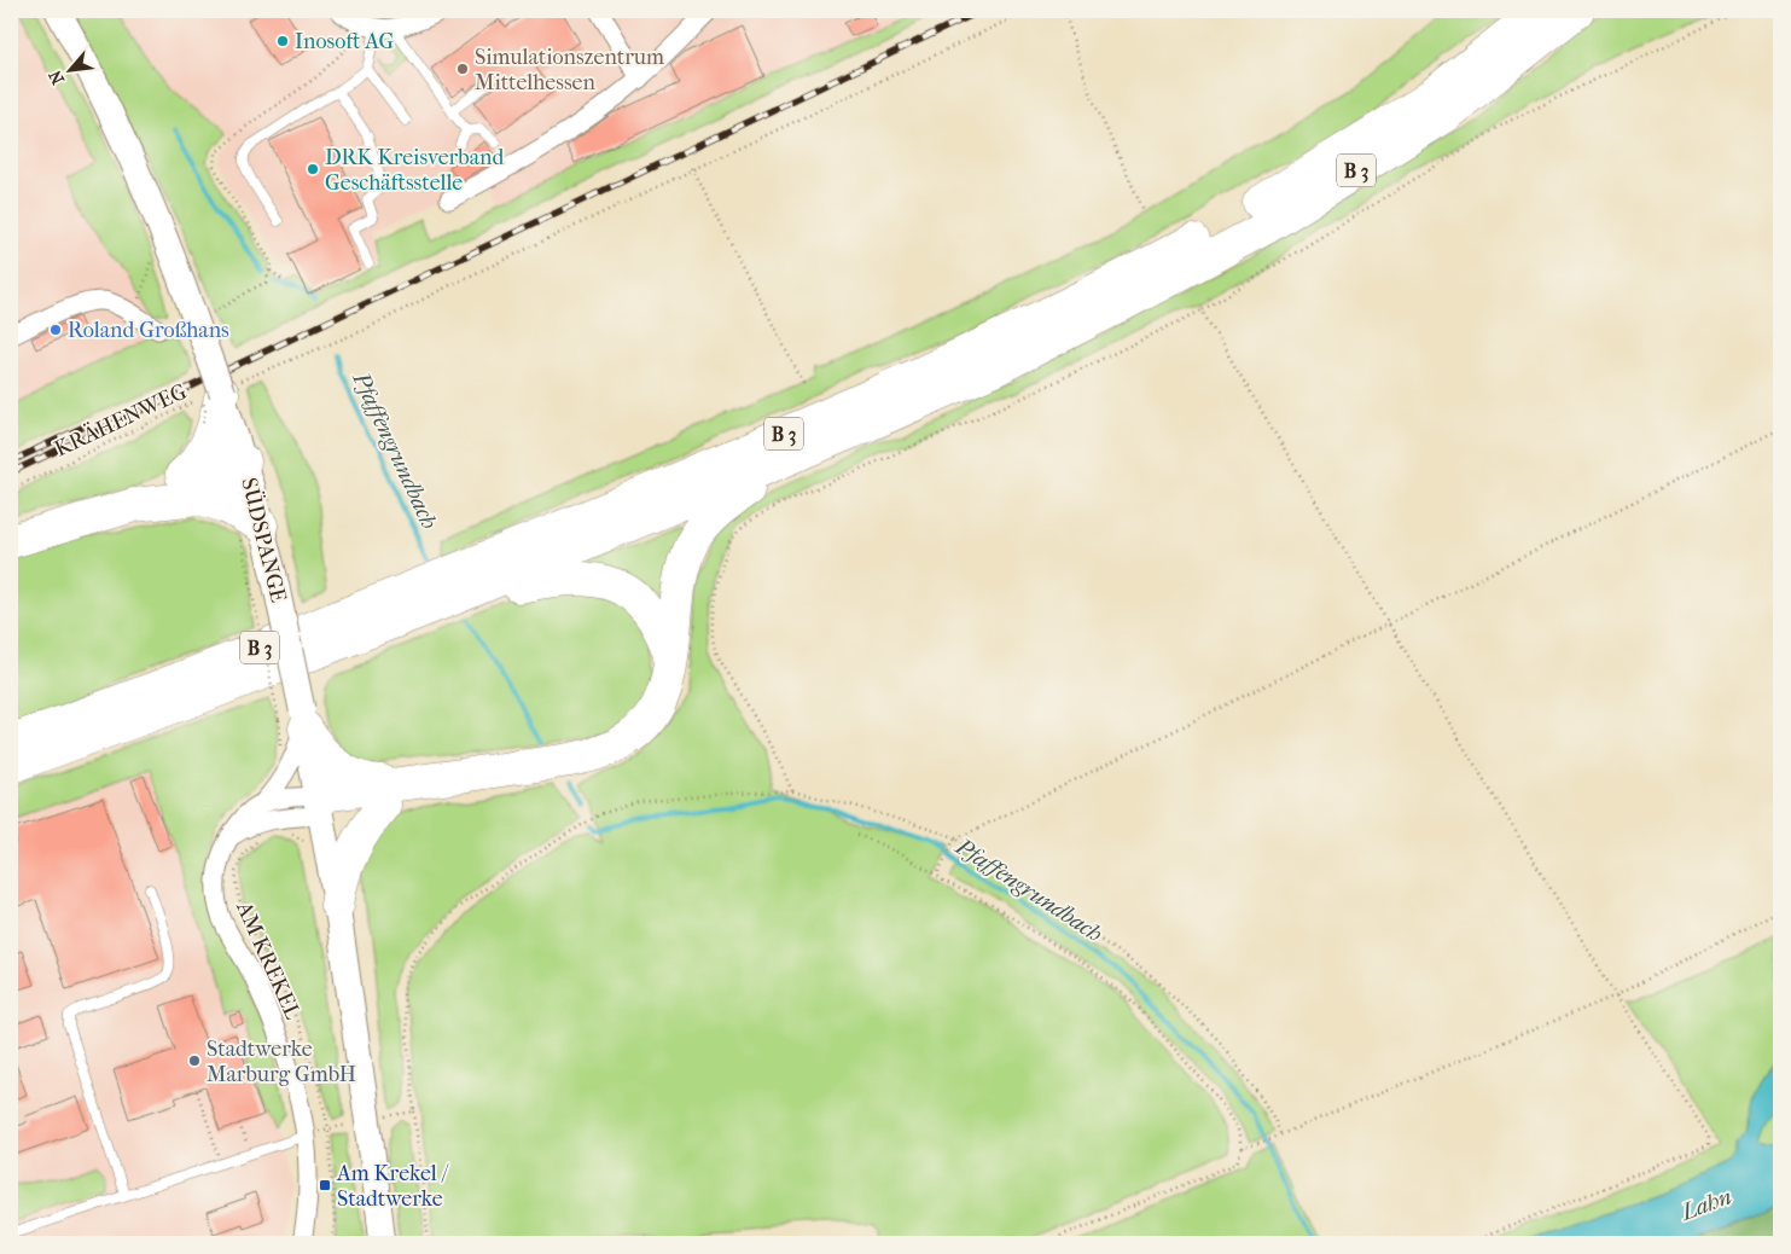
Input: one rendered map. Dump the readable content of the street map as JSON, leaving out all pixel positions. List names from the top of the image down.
{
  "streets": {
    "highway": ["B 3"],
    "main road": ["SÜDSPANGE"],
    "street": ["AM KREKEL"],
    "path": ["KRÄHENWEG"]
  },
  "crossings": [
    ["B 3", "SÜDSPANGE"],
    ["B 3", "AM KREKEL"],
    ["KRÄHENWEG", "SÜDSPANGE"],
    ["SÜDSPANGE", "AM KREKEL"]
  ],
  "water": ["Pfaffengrundbach", "Lahn"],
  "places": {
    "other": [
      "Inosoft AG",
      "Simulationszentrum Mittelhessen",
      "DRK Kreisverband Geschäftsstelle",
      "Roland Großhans",
      "Stadtwerke Marburg GmbH"
    ],
    "transit": ["Am Krekel / Stadtwerke"]
  },
  "north": "bottom left"
}
